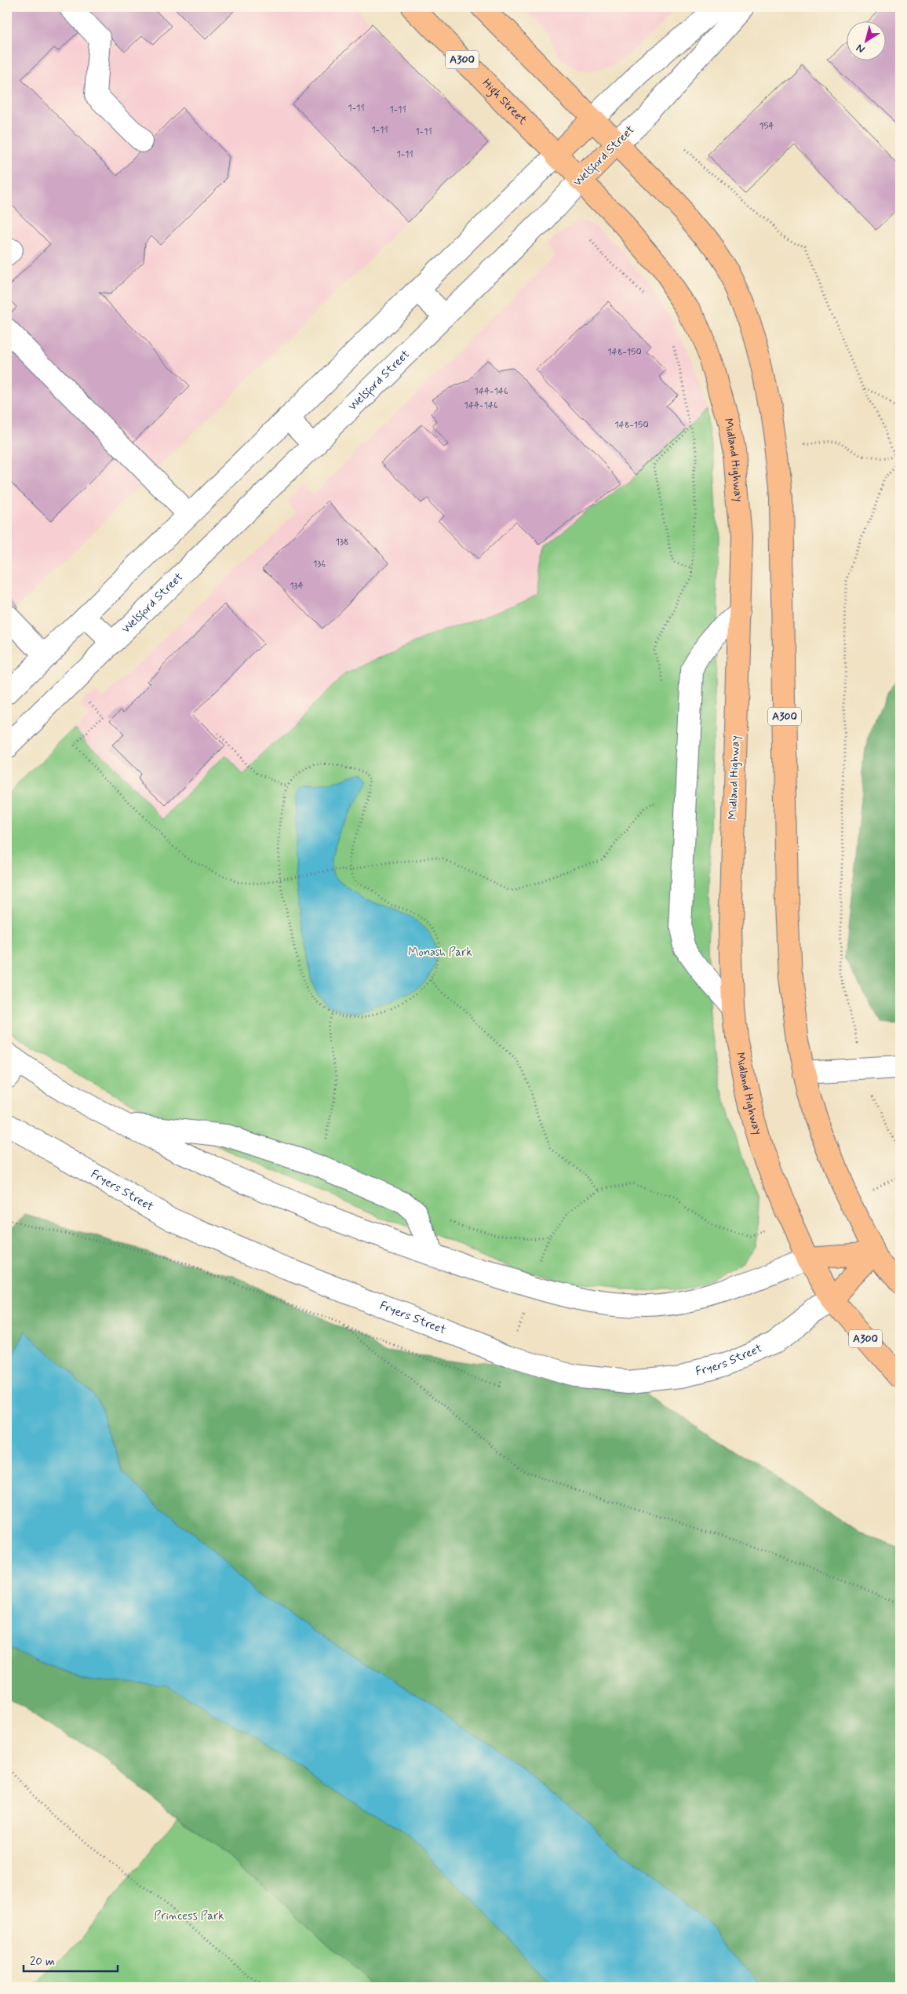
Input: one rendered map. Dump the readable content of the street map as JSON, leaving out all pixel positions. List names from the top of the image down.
{
  "streets": {
    "highway": [
      "A300",
      "High Street",
      "Welsford Street",
      "Midland Highway"
    ],
    "street": ["Fryers Street"]
  },
  "crossings": [
    ["A300", "Welsford Street"],
    ["High Street", "Welsford Street"],
    ["High Street", "Midland Highway"],
    ["Welsford Street", "Midland Highway"],
    ["Midland Highway", "Fryers Street"]
  ],
  "parks": ["Monash Park", "Princess Park"],
  "house_numbers": [
    "1-11",
    "1-11",
    "154",
    "1-11",
    "1-11",
    "1-11",
    "148-150",
    "144-146",
    "144-146",
    "148-150",
    "138",
    "136",
    "134"
  ],
  "scale_bar": "20 m",
  "north": "bottom left"
}
